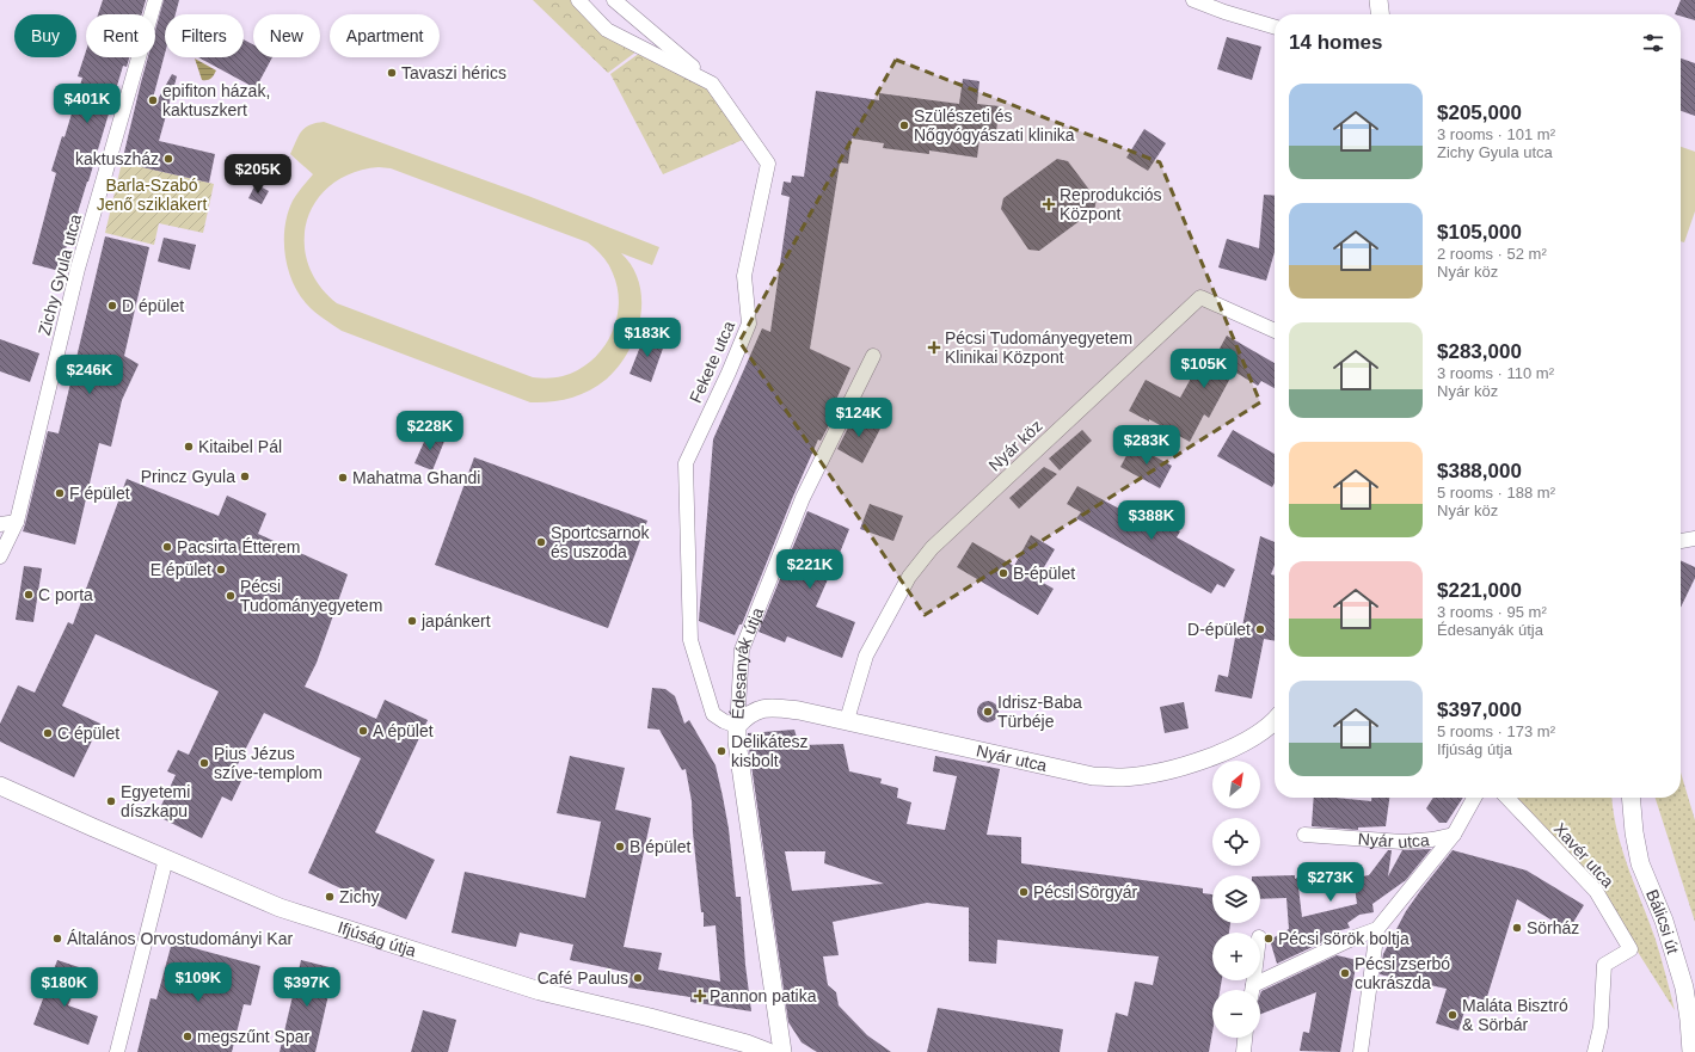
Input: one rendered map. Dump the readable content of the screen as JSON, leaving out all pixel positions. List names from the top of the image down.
{
  "streets": {
    "street": [
      "Zichy Gyula utca",
      "Fekete utca",
      "Nyár köz",
      "Édesanyák útja",
      "Nyár utca",
      "Xavér utca",
      "Bálicsi út",
      "Ifjúság útja"
    ]
  },
  "crossings": [
    ["Fekete utca", "Édesanyák útja"],
    ["Fekete utca", "Nyár utca"],
    ["Nyár köz", "Nyár utca"],
    ["Édesanyák útja", "Nyár utca"]
  ],
  "parks": ["Barla-Szabó Jenő sziklakert"],
  "places": {
    "other": [
      "Tavaszi hérics",
      "epifiton házak, kaktuszkert",
      "Szülészeti és Nőgyógyászati klinika",
      "kaktuszház",
      "D épület",
      "Kitaibel Pál",
      "Princz Gyula",
      "Mahatma Ghandi",
      "F épület",
      "Sportcsarnok és uszoda",
      "Pacsirta Étterem",
      "E épület",
      "B-épület",
      "C porta",
      "Pécsi Tudományegyetem",
      "japánkert",
      "D-épület",
      "Idrisz-Baba Türbéje",
      "A épület",
      "C épület",
      "Delikátesz kisbolt",
      "Pius Jézus szíve-templom",
      "Egyetemi díszkapu",
      "B épület",
      "Pécsi Sörgyár",
      "Zichy",
      "Sörház",
      "Általános Orvostudományi Kar",
      "Pécsi sörök boltja",
      "Pécsi zserbó cukrászda",
      "Café Paulus",
      "Maláta Bisztró & Sörbár",
      "megszűnt Spar"
    ],
    "health": ["Reprodukciós Központ", "Pécsi Tudományegyetem Klinikai Központ", "Pannon patika"]
  },
  "north": "top right",
  "page": {
    "chip": [
      "Buy",
      "Rent",
      "Filters",
      "New",
      "Apartment"
    ],
    "heading": "14 homes",
    "list": [
      {
        "name": "$205,000",
        "note": "3 rooms · 101 m² · Zichy Gyula utca"
      },
      {
        "name": "$105,000",
        "note": "2 rooms · 52 m² · Nyár köz"
      },
      {
        "name": "$283,000",
        "note": "3 rooms · 110 m² · Nyár köz"
      },
      {
        "name": "$388,000",
        "note": "5 rooms · 188 m² · Nyár köz"
      },
      {
        "name": "$221,000",
        "note": "3 rooms · 95 m² · Édesanyák útja"
      },
      {
        "name": "$397,000",
        "note": "5 rooms · 173 m² · Ifjúság útja"
      }
    ],
    "price": [
      "$401K",
      "$205K",
      "$183K",
      "$105K",
      "$246K",
      "$124K",
      "$228K",
      "$283K",
      "$388K",
      "$221K",
      "$273K",
      "$109K",
      "$180K",
      "$397K"
    ],
    "map_buttons": ["+", "−"]
  }
}
